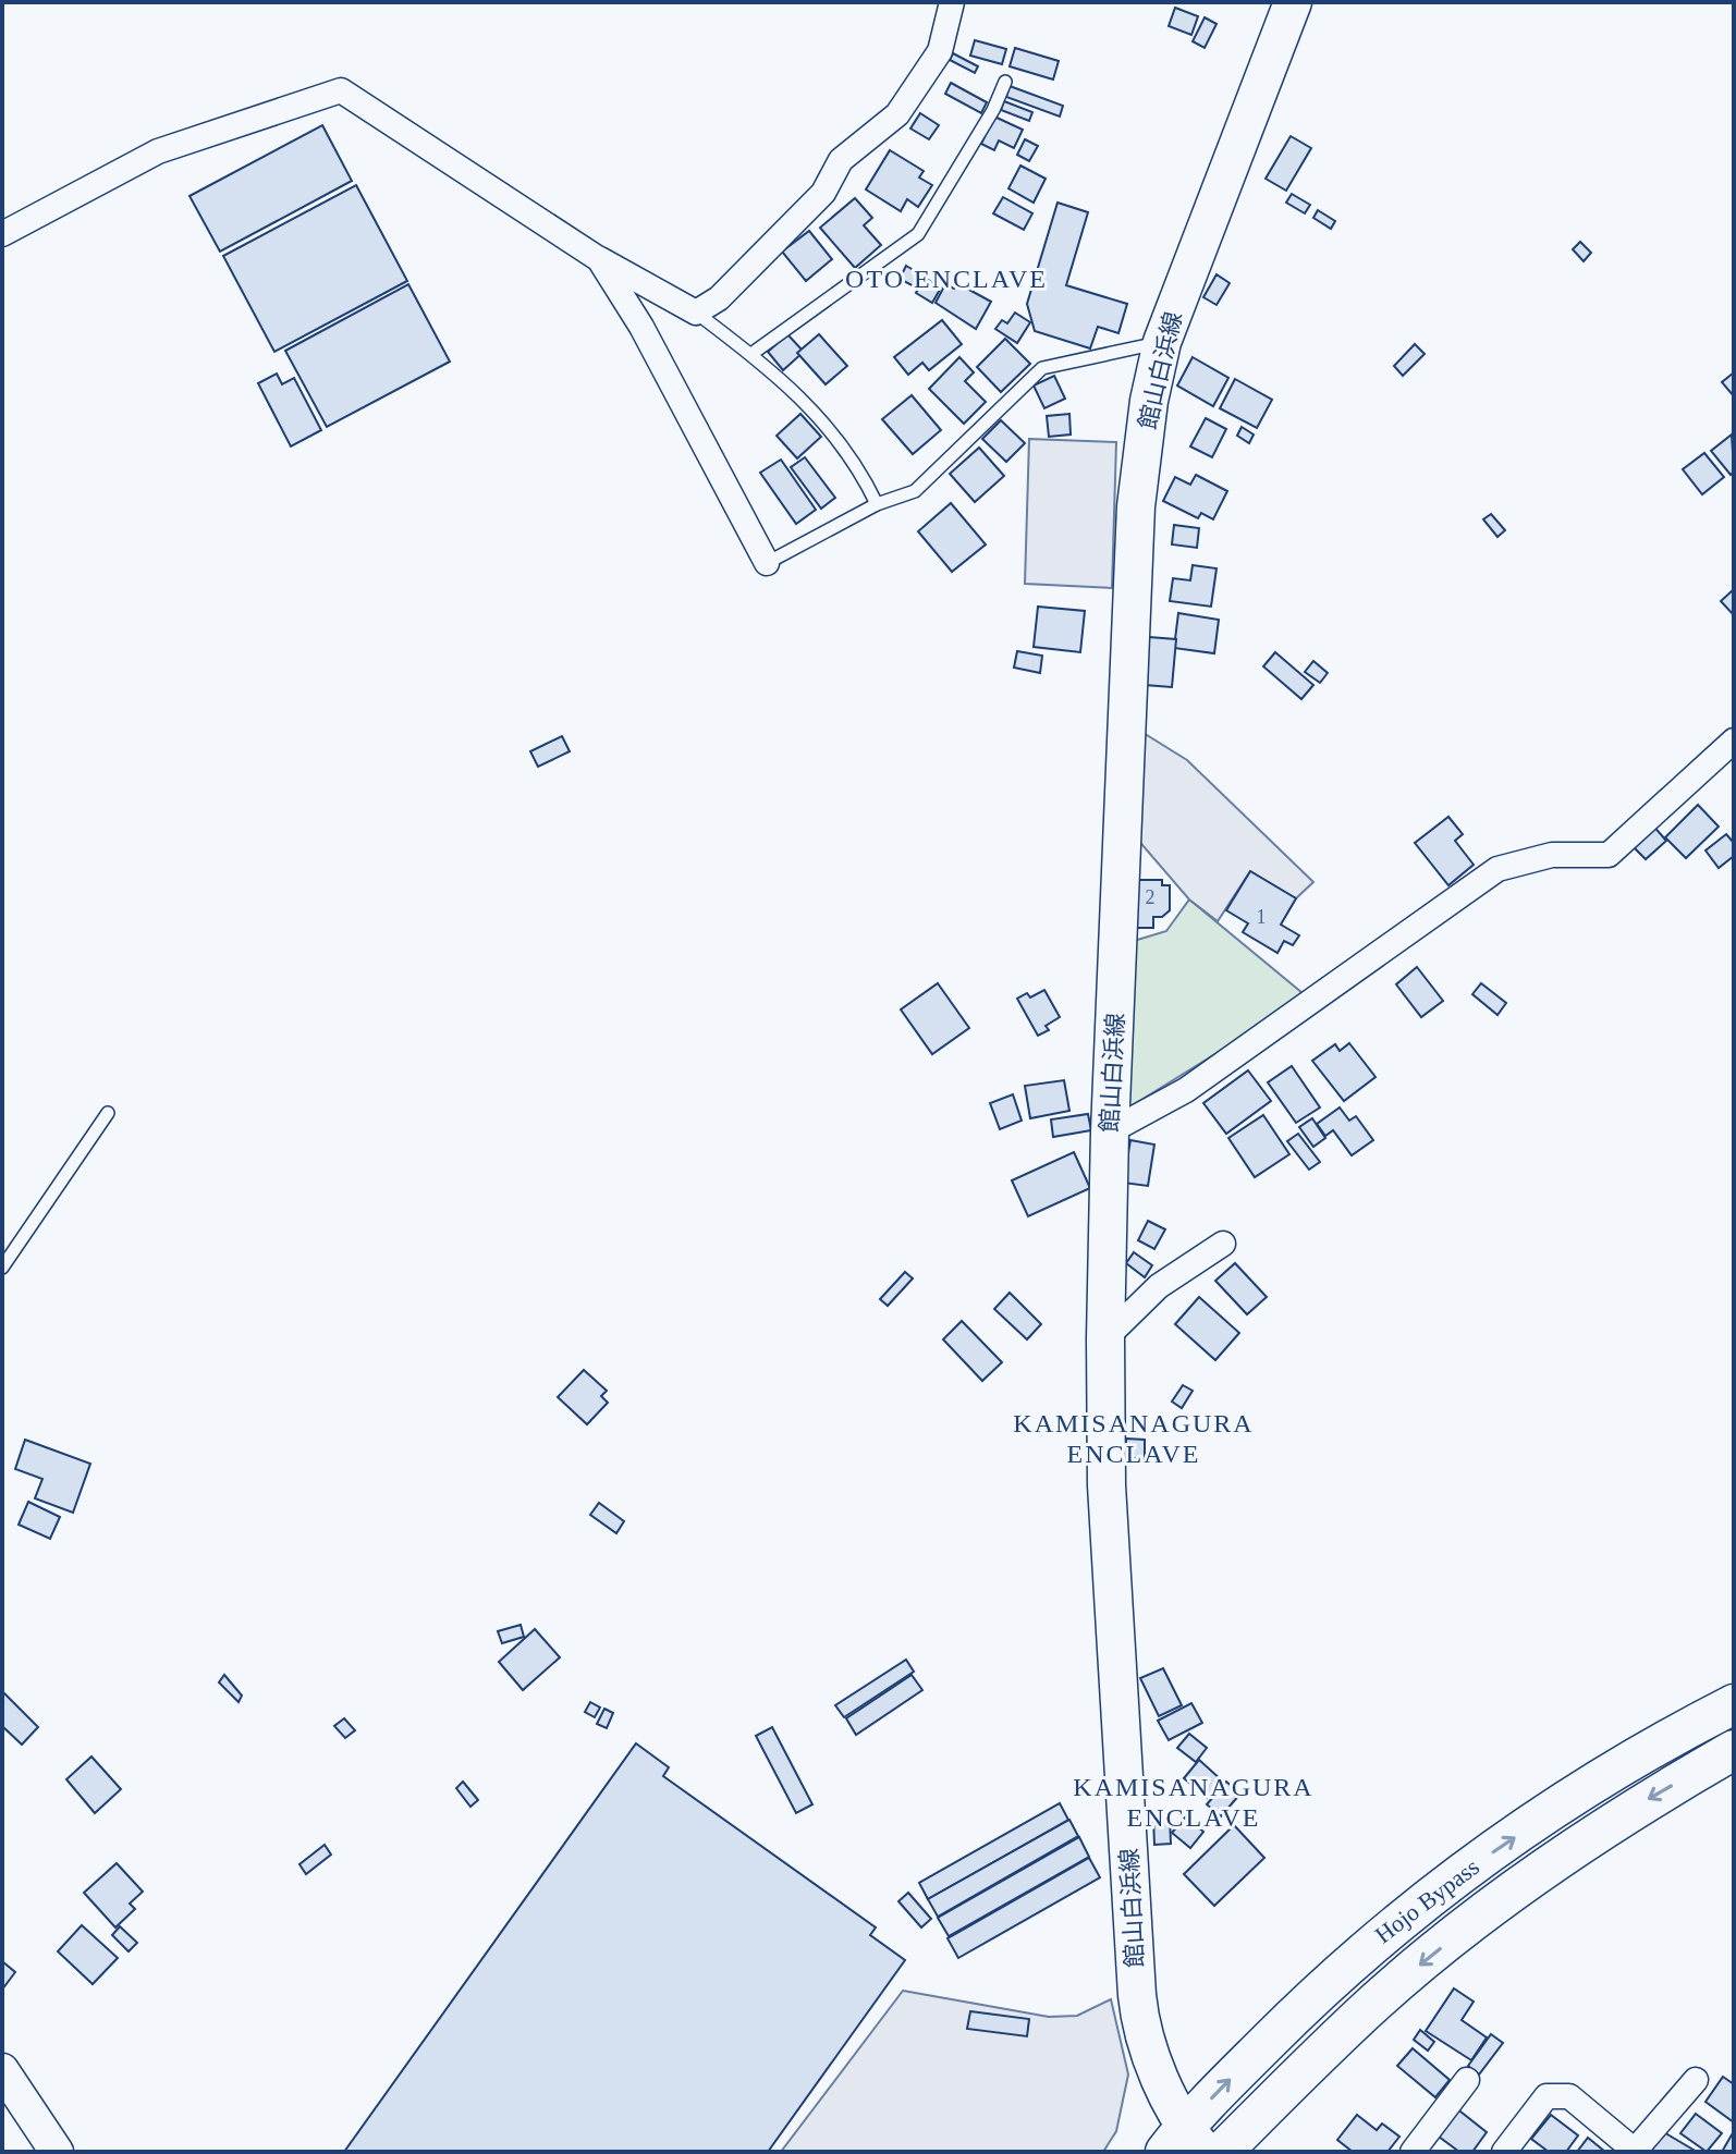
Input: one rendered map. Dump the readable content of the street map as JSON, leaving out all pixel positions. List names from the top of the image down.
{
  "streets": {
    "highway": ["Hojo Bypass"],
    "main road": ["館山白浜線"]
  },
  "crossings": [
    ["館山白浜線", "Hojo Bypass"]
  ],
  "districts": ["OTO ENCLAVE", "KAMISANAGURA ENCLAVE", "KAMISANAGURA ENCLAVE"],
  "house_numbers": ["2", "1"]
}
